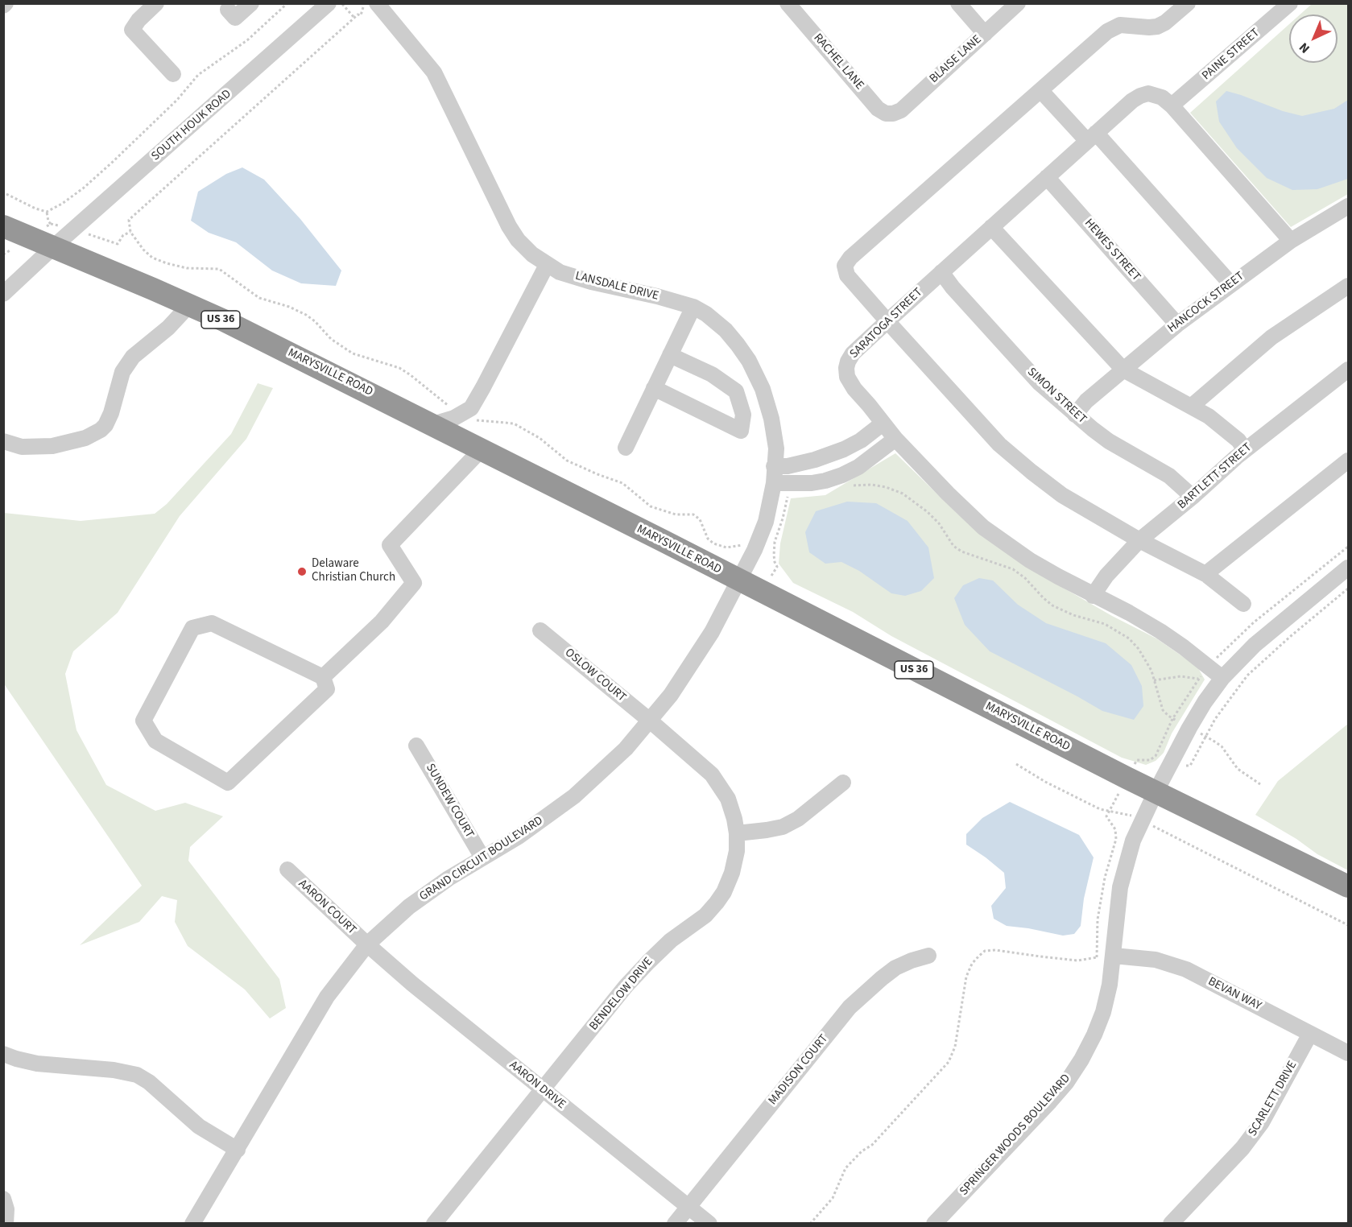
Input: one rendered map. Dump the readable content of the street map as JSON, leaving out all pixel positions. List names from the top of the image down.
{
  "streets": {
    "highway": ["US 36", "MARYSVILLE ROAD"],
    "street": [
      "PAINE STREET",
      "BLAISE LANE",
      "RACHEL LANE",
      "SOUTH HOUK ROAD",
      "HEWES STREET",
      "LANSDALE DRIVE",
      "HANCOCK STREET",
      "SARATOGA STREET",
      "SIMON STREET",
      "BARTLETT STREET",
      "OSLOW COURT",
      "SUNDEW COURT",
      "GRAND CIRCUIT BOULEVARD",
      "AARON COURT",
      "BENDELOW DRIVE",
      "BEVAN WAY",
      "MADISON COURT",
      "AARON DRIVE",
      "SCARLETT DRIVE",
      "SPRINGER WOODS BOULEVARD"
    ]
  },
  "crossings": [
    ["PAINE STREET", "SARATOGA STREET"],
    ["BLAISE LANE", "RACHEL LANE"],
    ["SOUTH HOUK ROAD", "MARYSVILLE ROAD"],
    ["HEWES STREET", "HANCOCK STREET"],
    ["HEWES STREET", "SARATOGA STREET"],
    ["LANSDALE DRIVE", "MARYSVILLE ROAD"],
    ["LANSDALE DRIVE", "GRAND CIRCUIT BOULEVARD"],
    ["HANCOCK STREET", "SARATOGA STREET"],
    ["HANCOCK STREET", "SIMON STREET"],
    ["SARATOGA STREET", "SIMON STREET"],
    ["SARATOGA STREET", "BARTLETT STREET"],
    ["SARATOGA STREET", "SPRINGER WOODS BOULEVARD"],
    ["MARYSVILLE ROAD", "GRAND CIRCUIT BOULEVARD"],
    ["MARYSVILLE ROAD", "SPRINGER WOODS BOULEVARD"],
    ["SIMON STREET", "BARTLETT STREET"],
    ["OSLOW COURT", "GRAND CIRCUIT BOULEVARD"],
    ["OSLOW COURT", "BENDELOW DRIVE"],
    ["SUNDEW COURT", "GRAND CIRCUIT BOULEVARD"],
    ["GRAND CIRCUIT BOULEVARD", "AARON COURT"],
    ["GRAND CIRCUIT BOULEVARD", "BENDELOW DRIVE"],
    ["GRAND CIRCUIT BOULEVARD", "AARON DRIVE"],
    ["AARON COURT", "AARON DRIVE"],
    ["BENDELOW DRIVE", "AARON DRIVE"],
    ["BEVAN WAY", "SCARLETT DRIVE"],
    ["BEVAN WAY", "SPRINGER WOODS BOULEVARD"],
    ["MADISON COURT", "AARON DRIVE"]
  ],
  "places": ["Delaware Christian Church"],
  "north": "bottom left"
}
